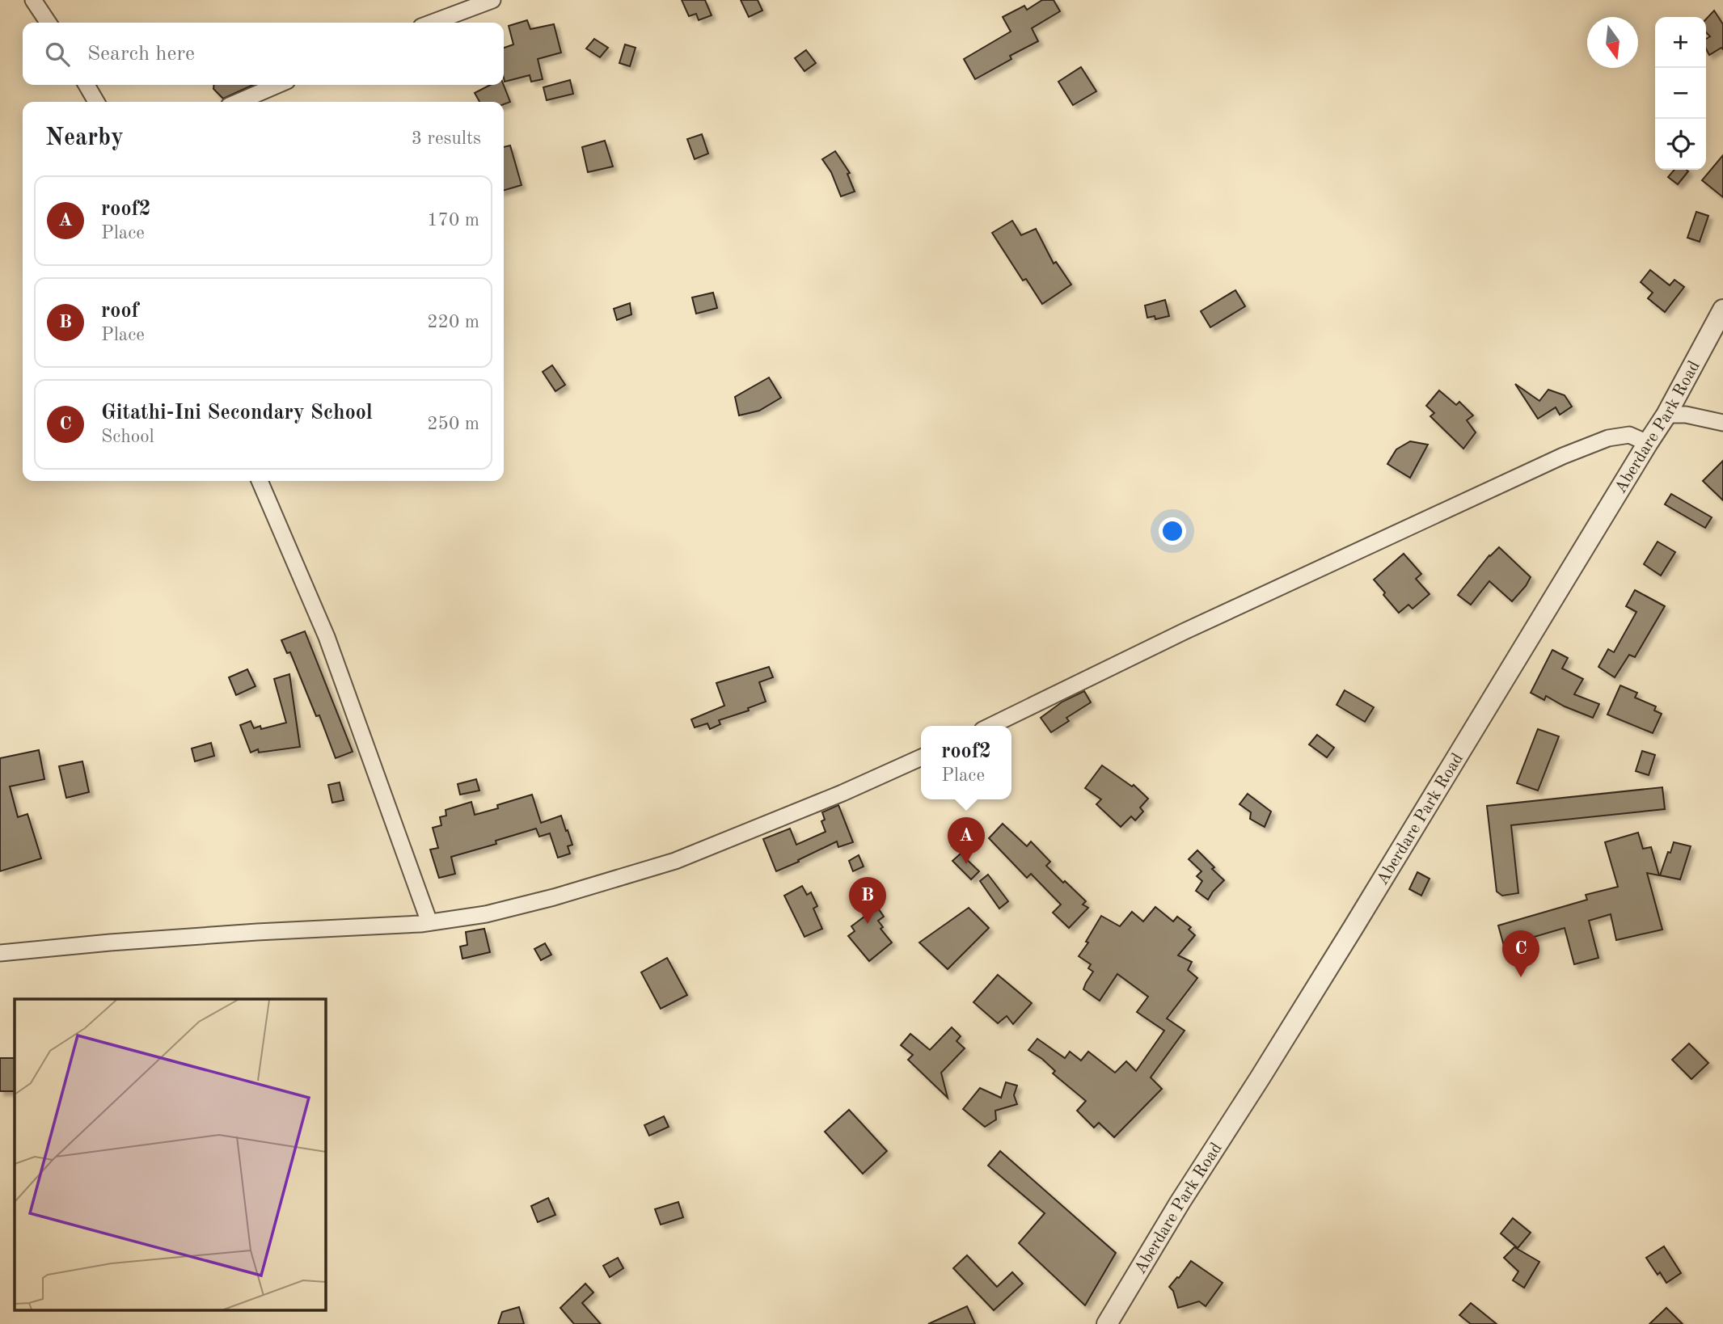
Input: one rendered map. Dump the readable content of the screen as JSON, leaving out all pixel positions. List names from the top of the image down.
{
  "streets": {
    "street": ["Aberdare Park Road"]
  },
  "north": "bottom",
  "page": {
    "map_buttons": ["+", "−"],
    "search": "Search here",
    "heading": ["Nearby", "3 results"],
    "list": [
      {
        "mark": "A",
        "name": "roof2",
        "note": "Place",
        "value": "170 m"
      },
      {
        "mark": "B",
        "name": "roof",
        "note": "Place",
        "value": "220 m"
      },
      {
        "mark": "C",
        "name": "Gitathi-Ini Secondary School",
        "note": "School",
        "value": "250 m"
      }
    ],
    "popup": ["roof2", "Place"],
    "pins": ["A", "B", "C"]
  }
}
